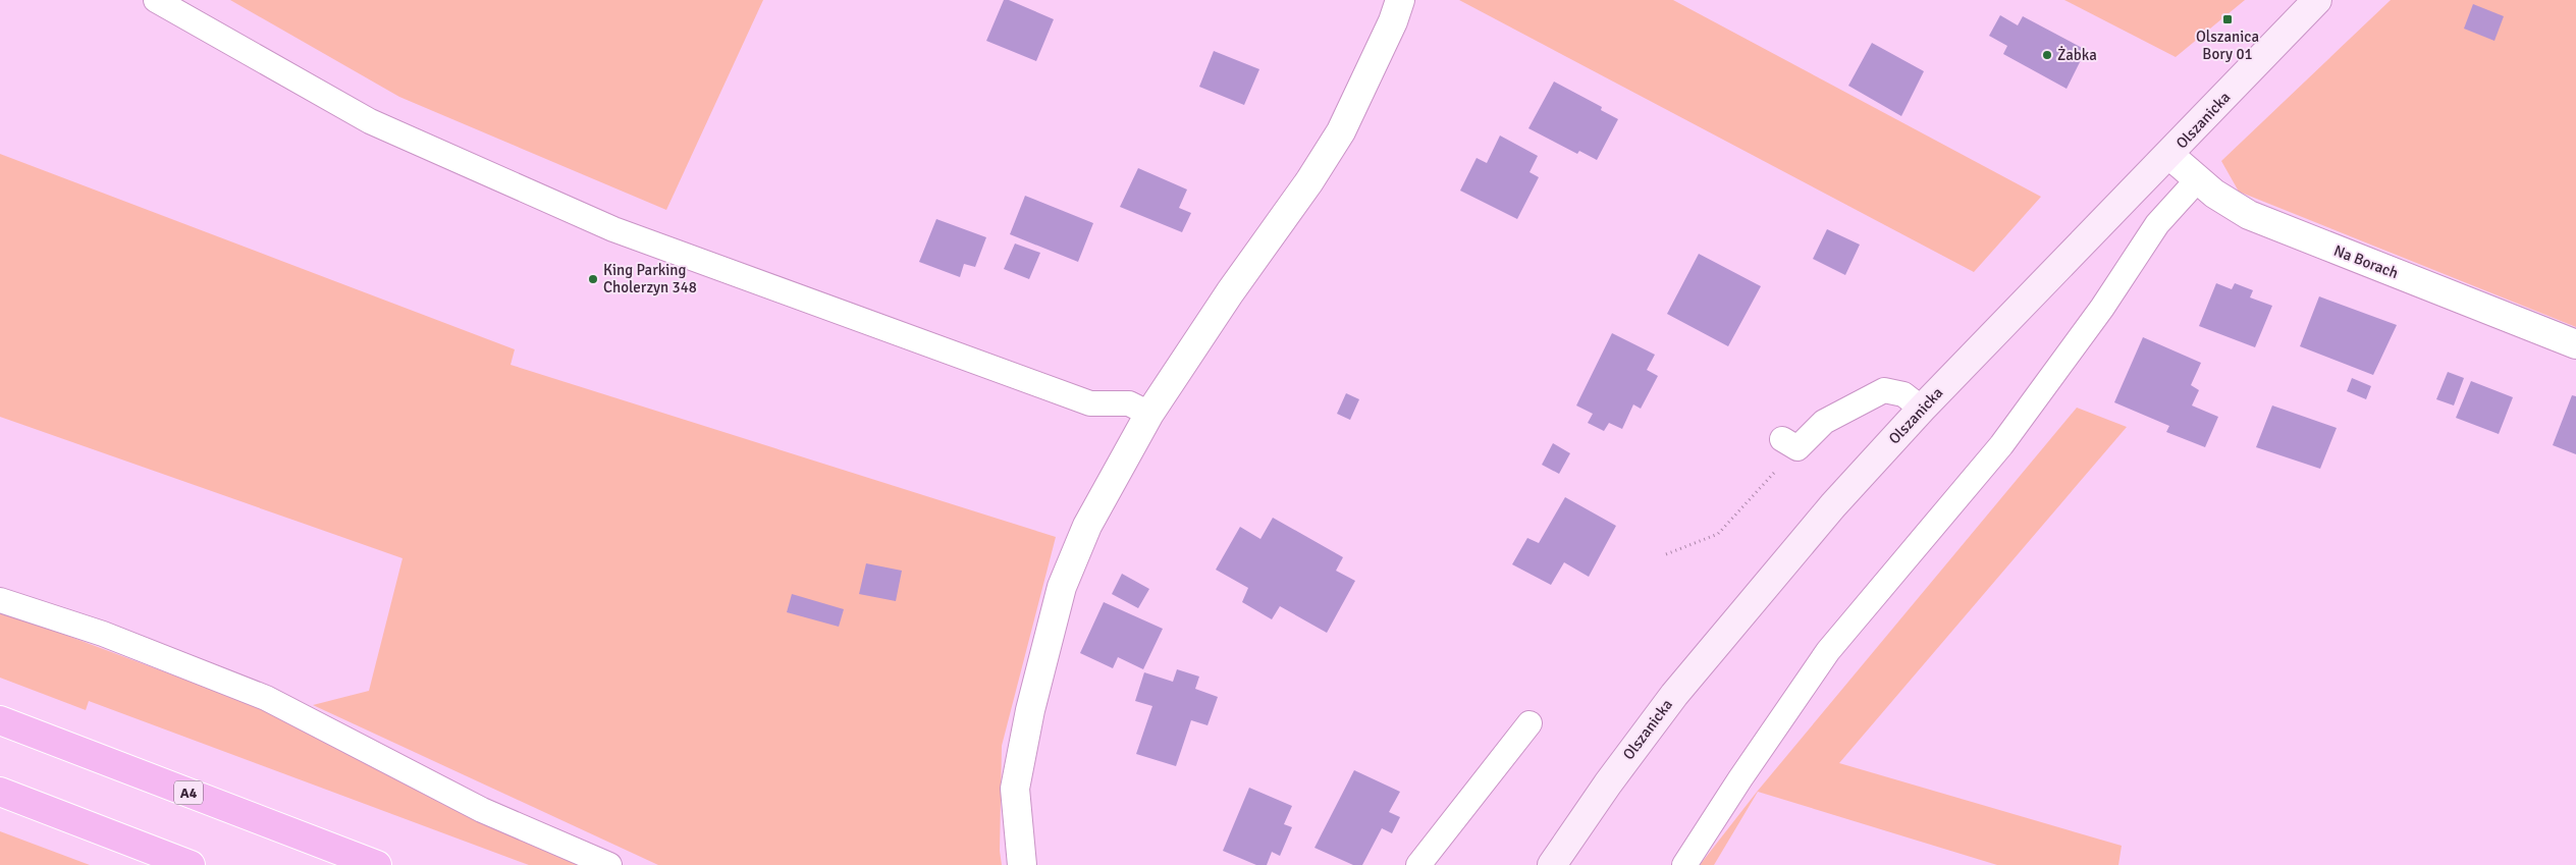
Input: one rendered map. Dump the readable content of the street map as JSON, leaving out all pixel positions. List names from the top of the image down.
{
  "streets": {
    "highway": ["A4"],
    "street": ["Olszanicka", "Na Borach"]
  },
  "crossings": [
    ["Olszanicka", "Na Borach"]
  ],
  "places": {
    "transit": ["Olszanica Bory 01"],
    "other": ["Żabka", "King Parking Cholerzyn 348"]
  }
}
